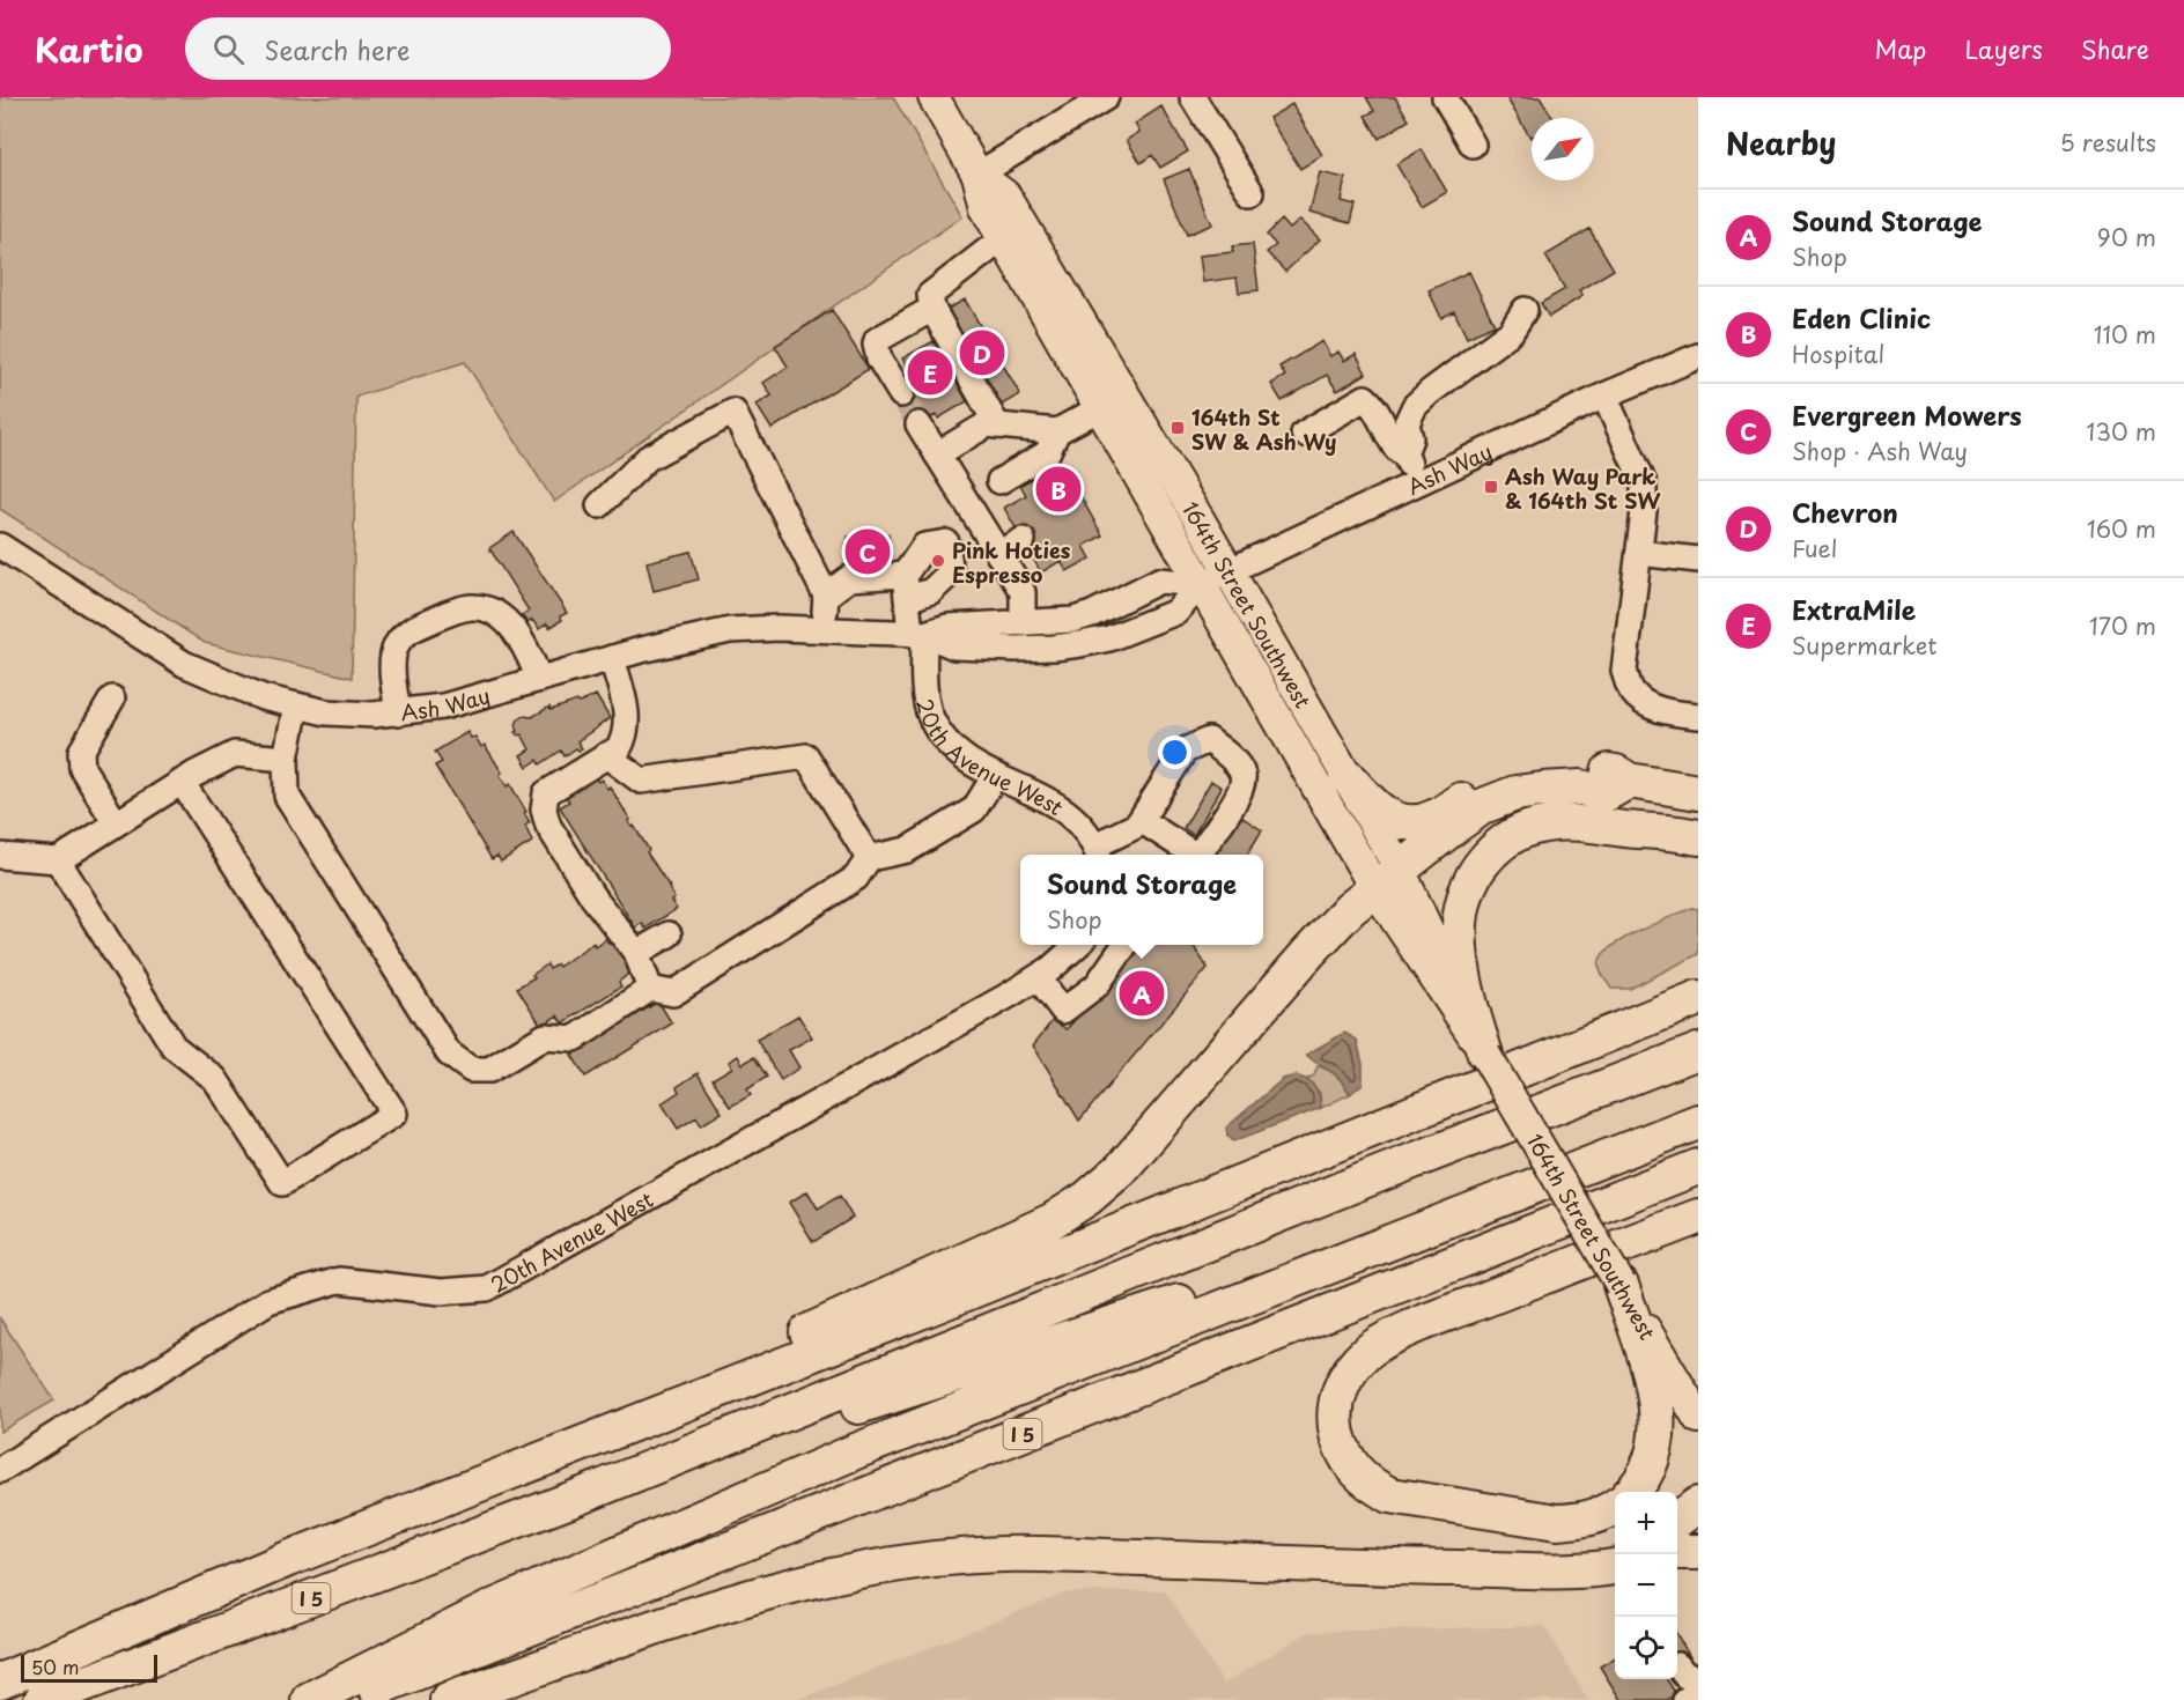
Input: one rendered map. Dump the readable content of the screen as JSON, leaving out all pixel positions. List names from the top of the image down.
{
  "streets": {
    "highway": ["I 5"],
    "main road": ["164th Street Southwest"],
    "street": ["Ash Way", "20th Avenue West"]
  },
  "crossings": [
    ["Ash Way", "164th Street Southwest"],
    ["Ash Way", "20th Avenue West"]
  ],
  "places": {
    "transit": ["164th St SW & Ash Wy", "Ash Way Park & 164th St SW"],
    "other": ["Pink Hoties Espresso"]
  },
  "scale_bar": "50 m",
  "north": "top right",
  "page": {
    "header": "Kartio",
    "search": "Search here",
    "nav": ["Map", "Layers", "Share"],
    "heading": ["Nearby", "5 results"],
    "list": [
      {
        "mark": "A",
        "name": "Sound Storage",
        "note": "Shop",
        "value": "90 m"
      },
      {
        "mark": "B",
        "name": "Eden Clinic",
        "note": "Hospital",
        "value": "110 m"
      },
      {
        "mark": "C",
        "name": "Evergreen Mowers",
        "note": "Shop · Ash Way",
        "value": "130 m"
      },
      {
        "mark": "D",
        "name": "Chevron",
        "note": "Fuel",
        "value": "160 m"
      },
      {
        "mark": "E",
        "name": "ExtraMile",
        "note": "Supermarket",
        "value": "170 m"
      }
    ],
    "pins": [
      "D",
      "E",
      "B",
      "C",
      "A"
    ],
    "popup": ["Sound Storage", "Shop"],
    "map_buttons": ["+", "−"],
    "scale": "50 m"
  }
}
